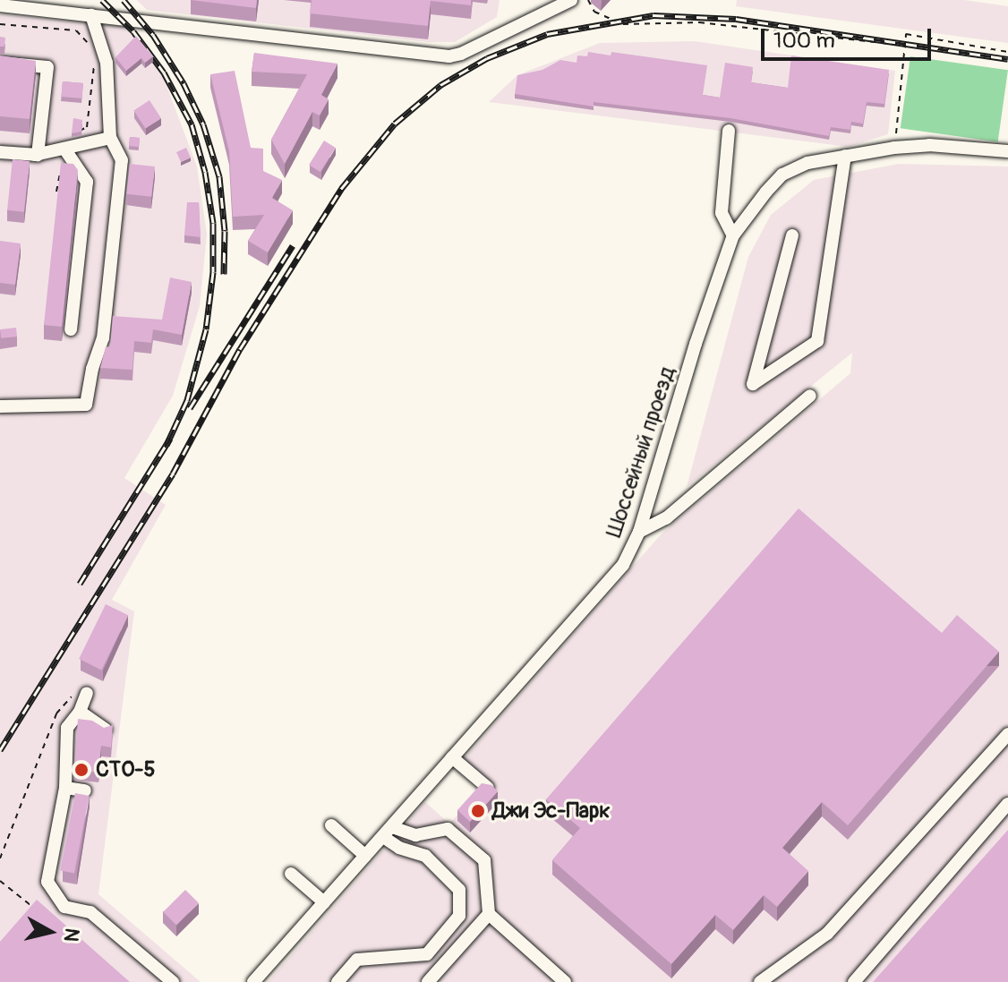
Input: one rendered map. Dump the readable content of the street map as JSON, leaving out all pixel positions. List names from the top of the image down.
{
  "streets": {
    "street": ["Шоссейный проезд"]
  },
  "places": ["СТО-5", "Джи Эс-Парк"],
  "scale_bar": "100 m",
  "north": "right"
}
